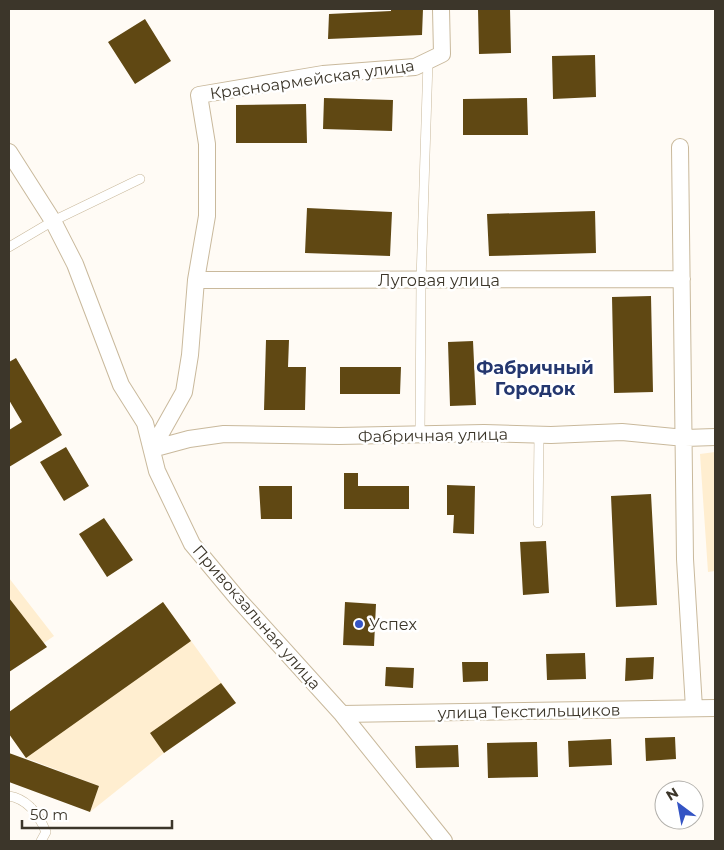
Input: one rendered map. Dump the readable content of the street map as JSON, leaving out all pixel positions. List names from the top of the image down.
{
  "streets": {
    "street": [
      "Красноармейская улица",
      "Луговая улица",
      "Фабричная улица",
      "Привокзальная улица",
      "улица Текстильщиков"
    ]
  },
  "crossings": [
    ["Красноармейская улица", "Луговая улица"],
    ["Красноармейская улица", "Фабричная улица"],
    ["Красноармейская улица", "Привокзальная улица"],
    ["Фабричная улица", "Привокзальная улица"],
    ["Привокзальная улица", "улица Текстильщиков"]
  ],
  "districts": ["Фабричный Городок"],
  "places": ["Успех"],
  "scale_bar": "50 m",
  "north": "top left"
}
